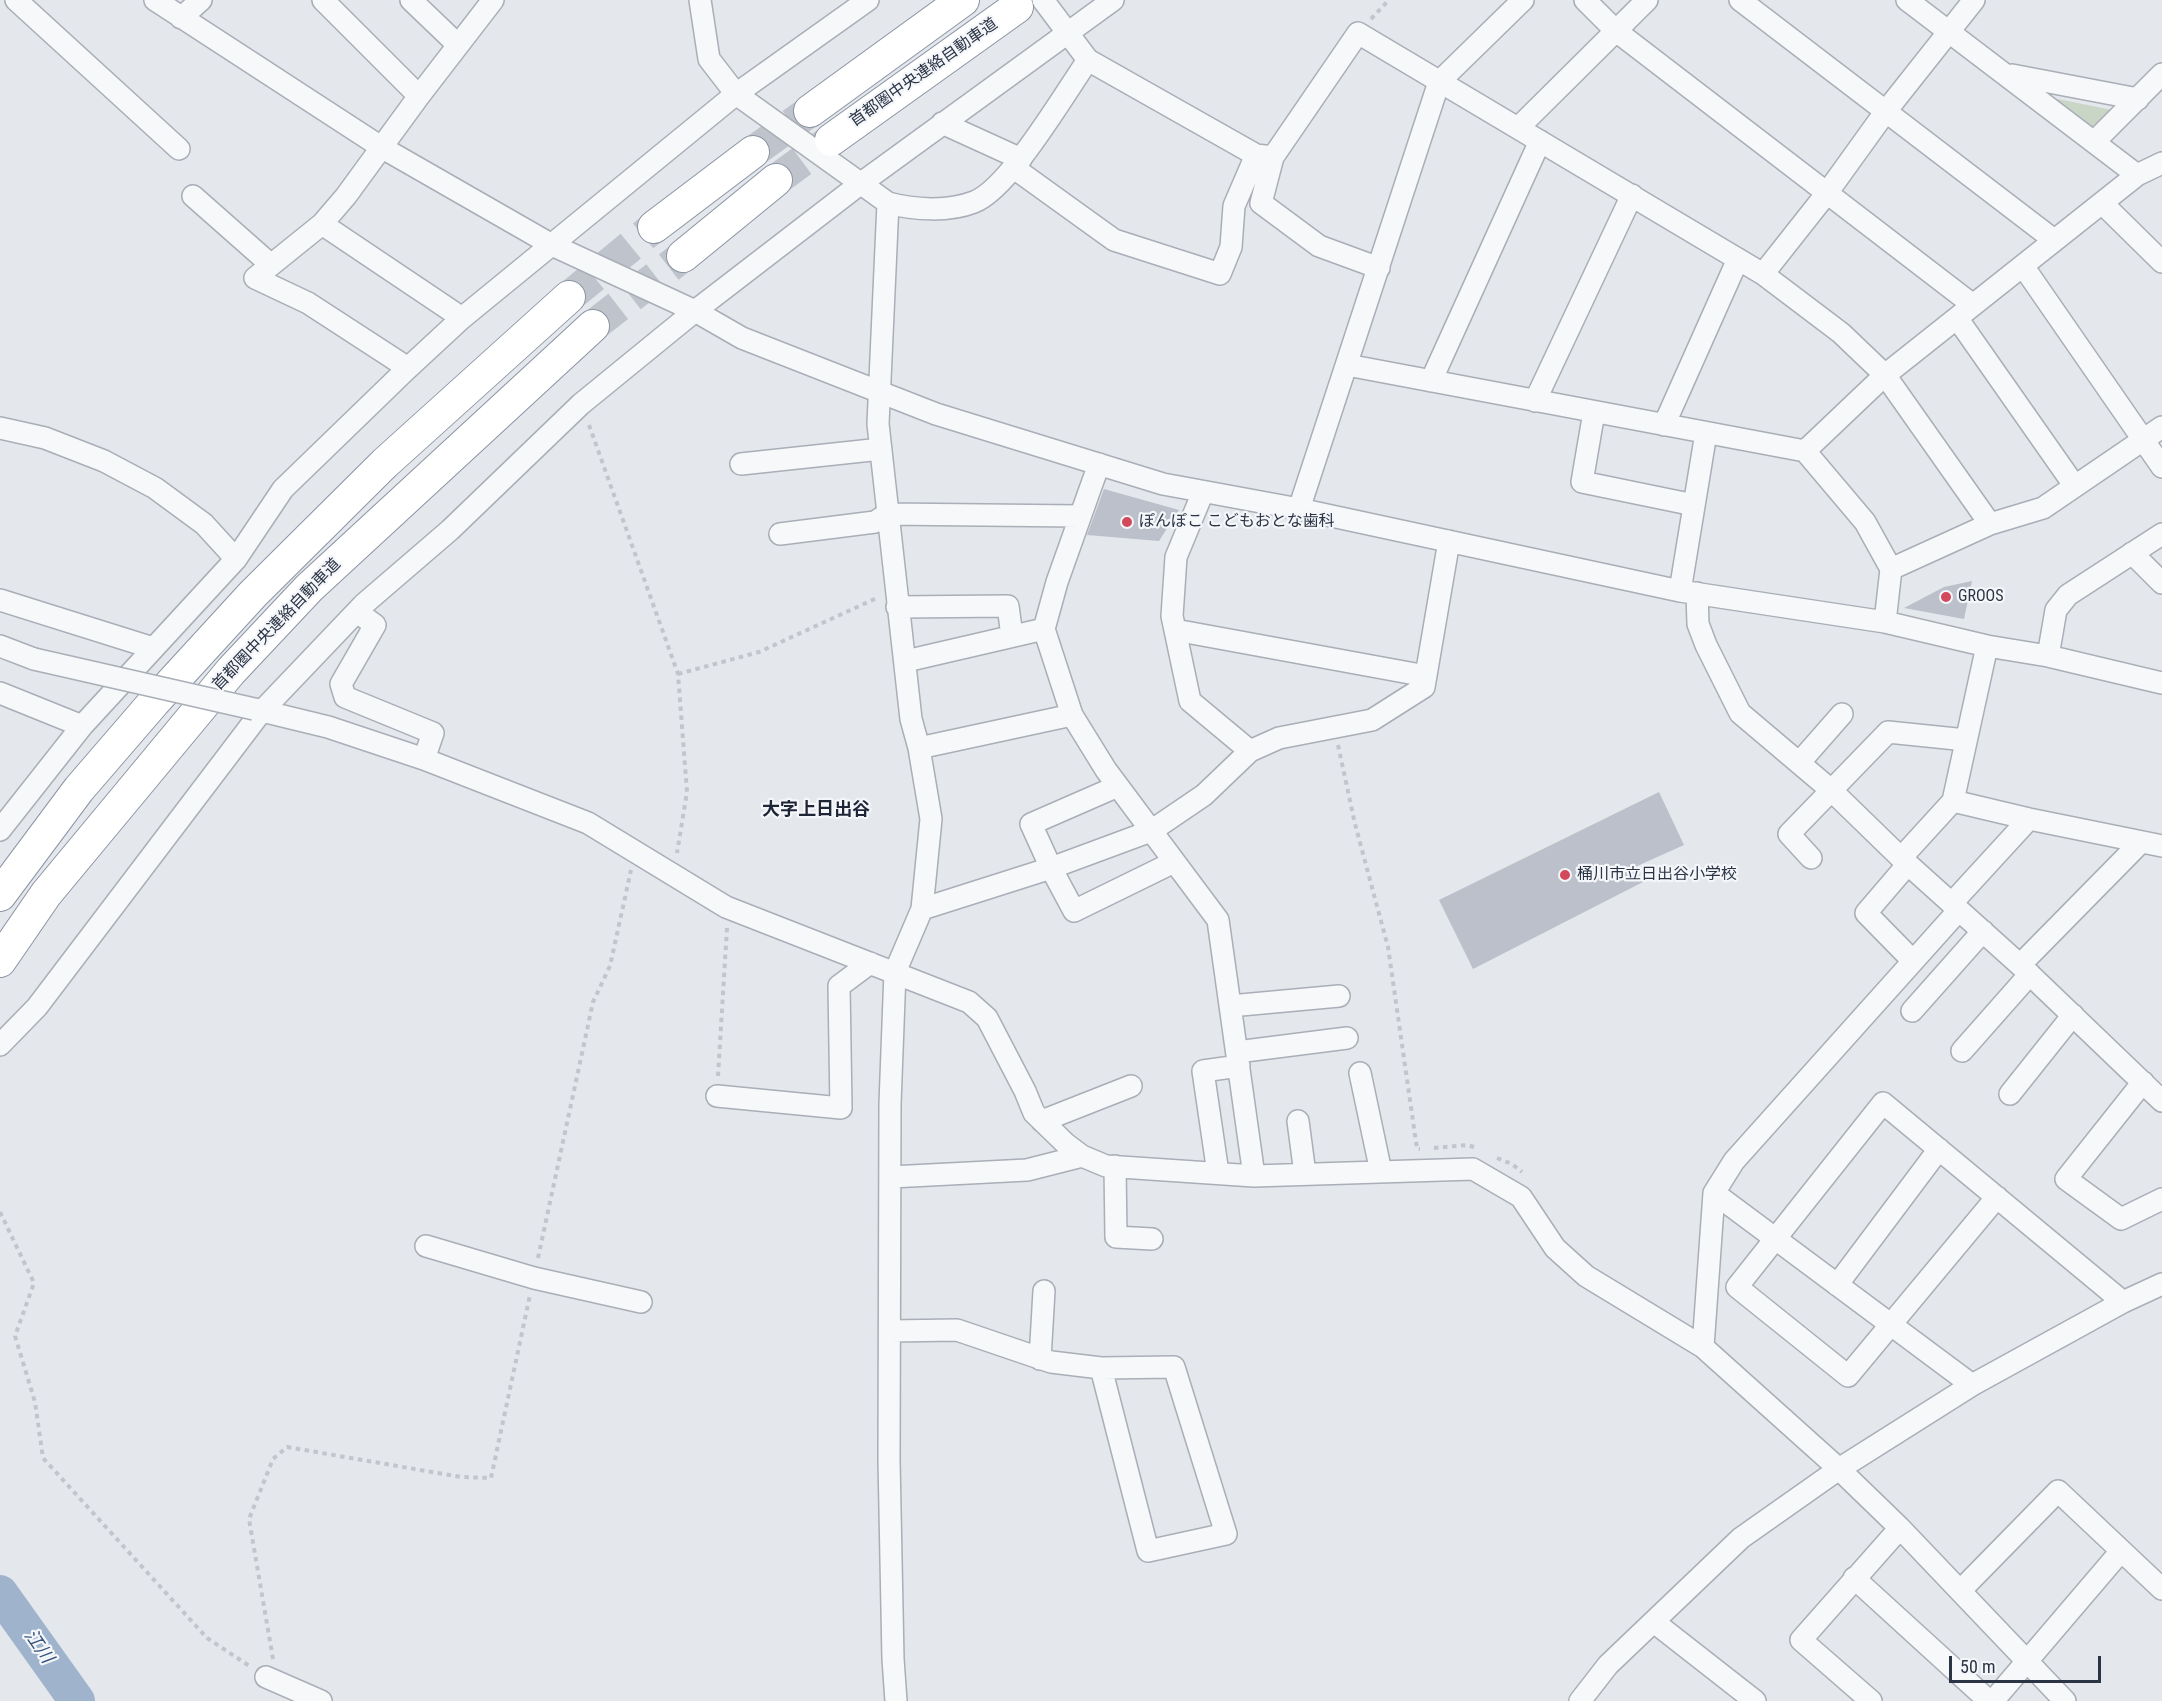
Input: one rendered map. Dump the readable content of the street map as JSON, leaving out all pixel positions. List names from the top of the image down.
{
  "streets": {
    "highway": ["首都圏中央連絡自動車道"]
  },
  "districts": ["大字上日出谷"],
  "water": ["江川"],
  "places": ["ぽんぽこ こどもおとな歯科", "GROOS", "桶川市立日出谷小学校"],
  "scale_bar": "50 m"
}
